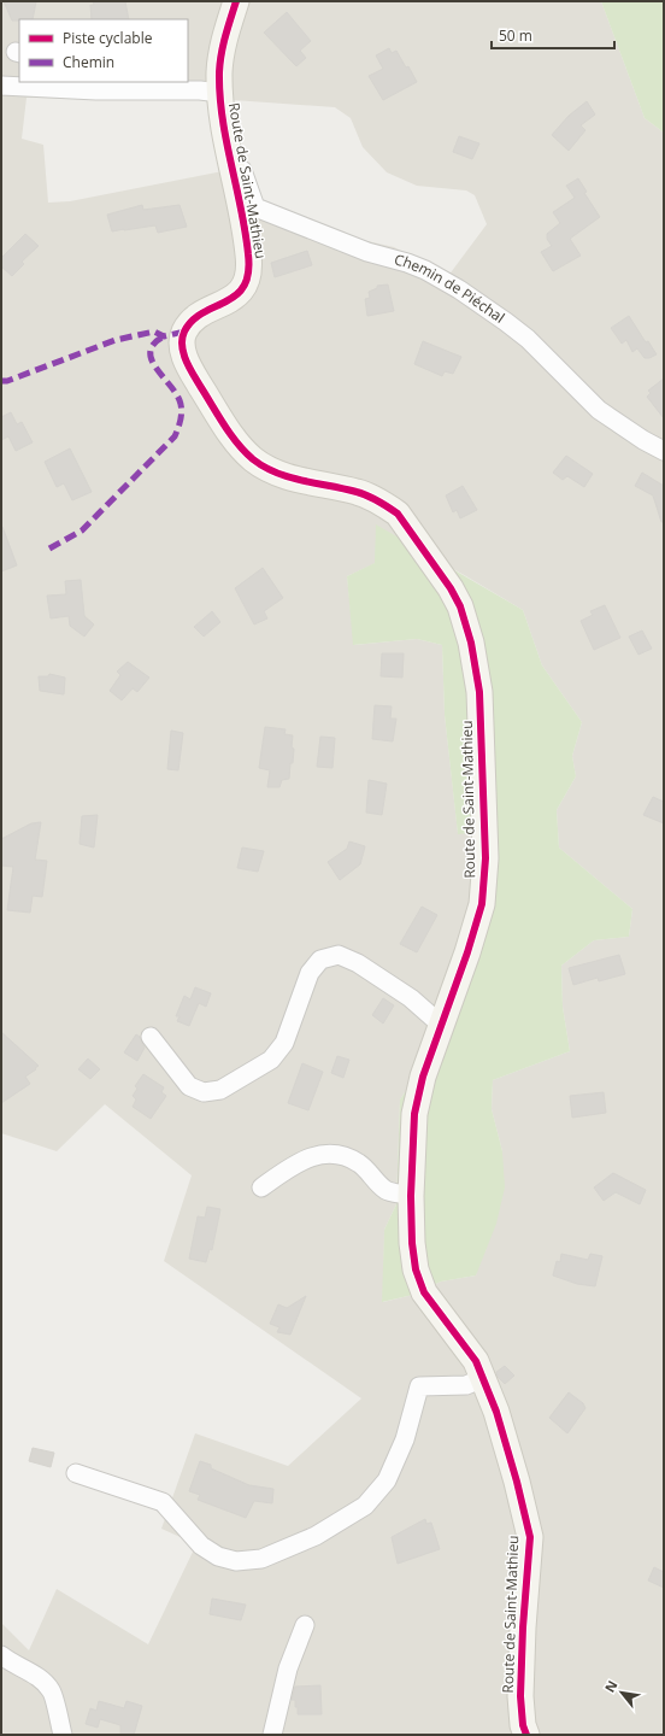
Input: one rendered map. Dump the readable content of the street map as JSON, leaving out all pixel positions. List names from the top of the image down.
{
  "streets": {
    "street": ["Route de Saint-Mathieu", "Chemin de Piéchal"]
  },
  "crossings": [
    ["Route de Saint-Mathieu", "Chemin de Piéchal"]
  ],
  "legend": ["Piste cyclable", "Chemin"],
  "scale_bar": "50 m",
  "north": "top left"
}
